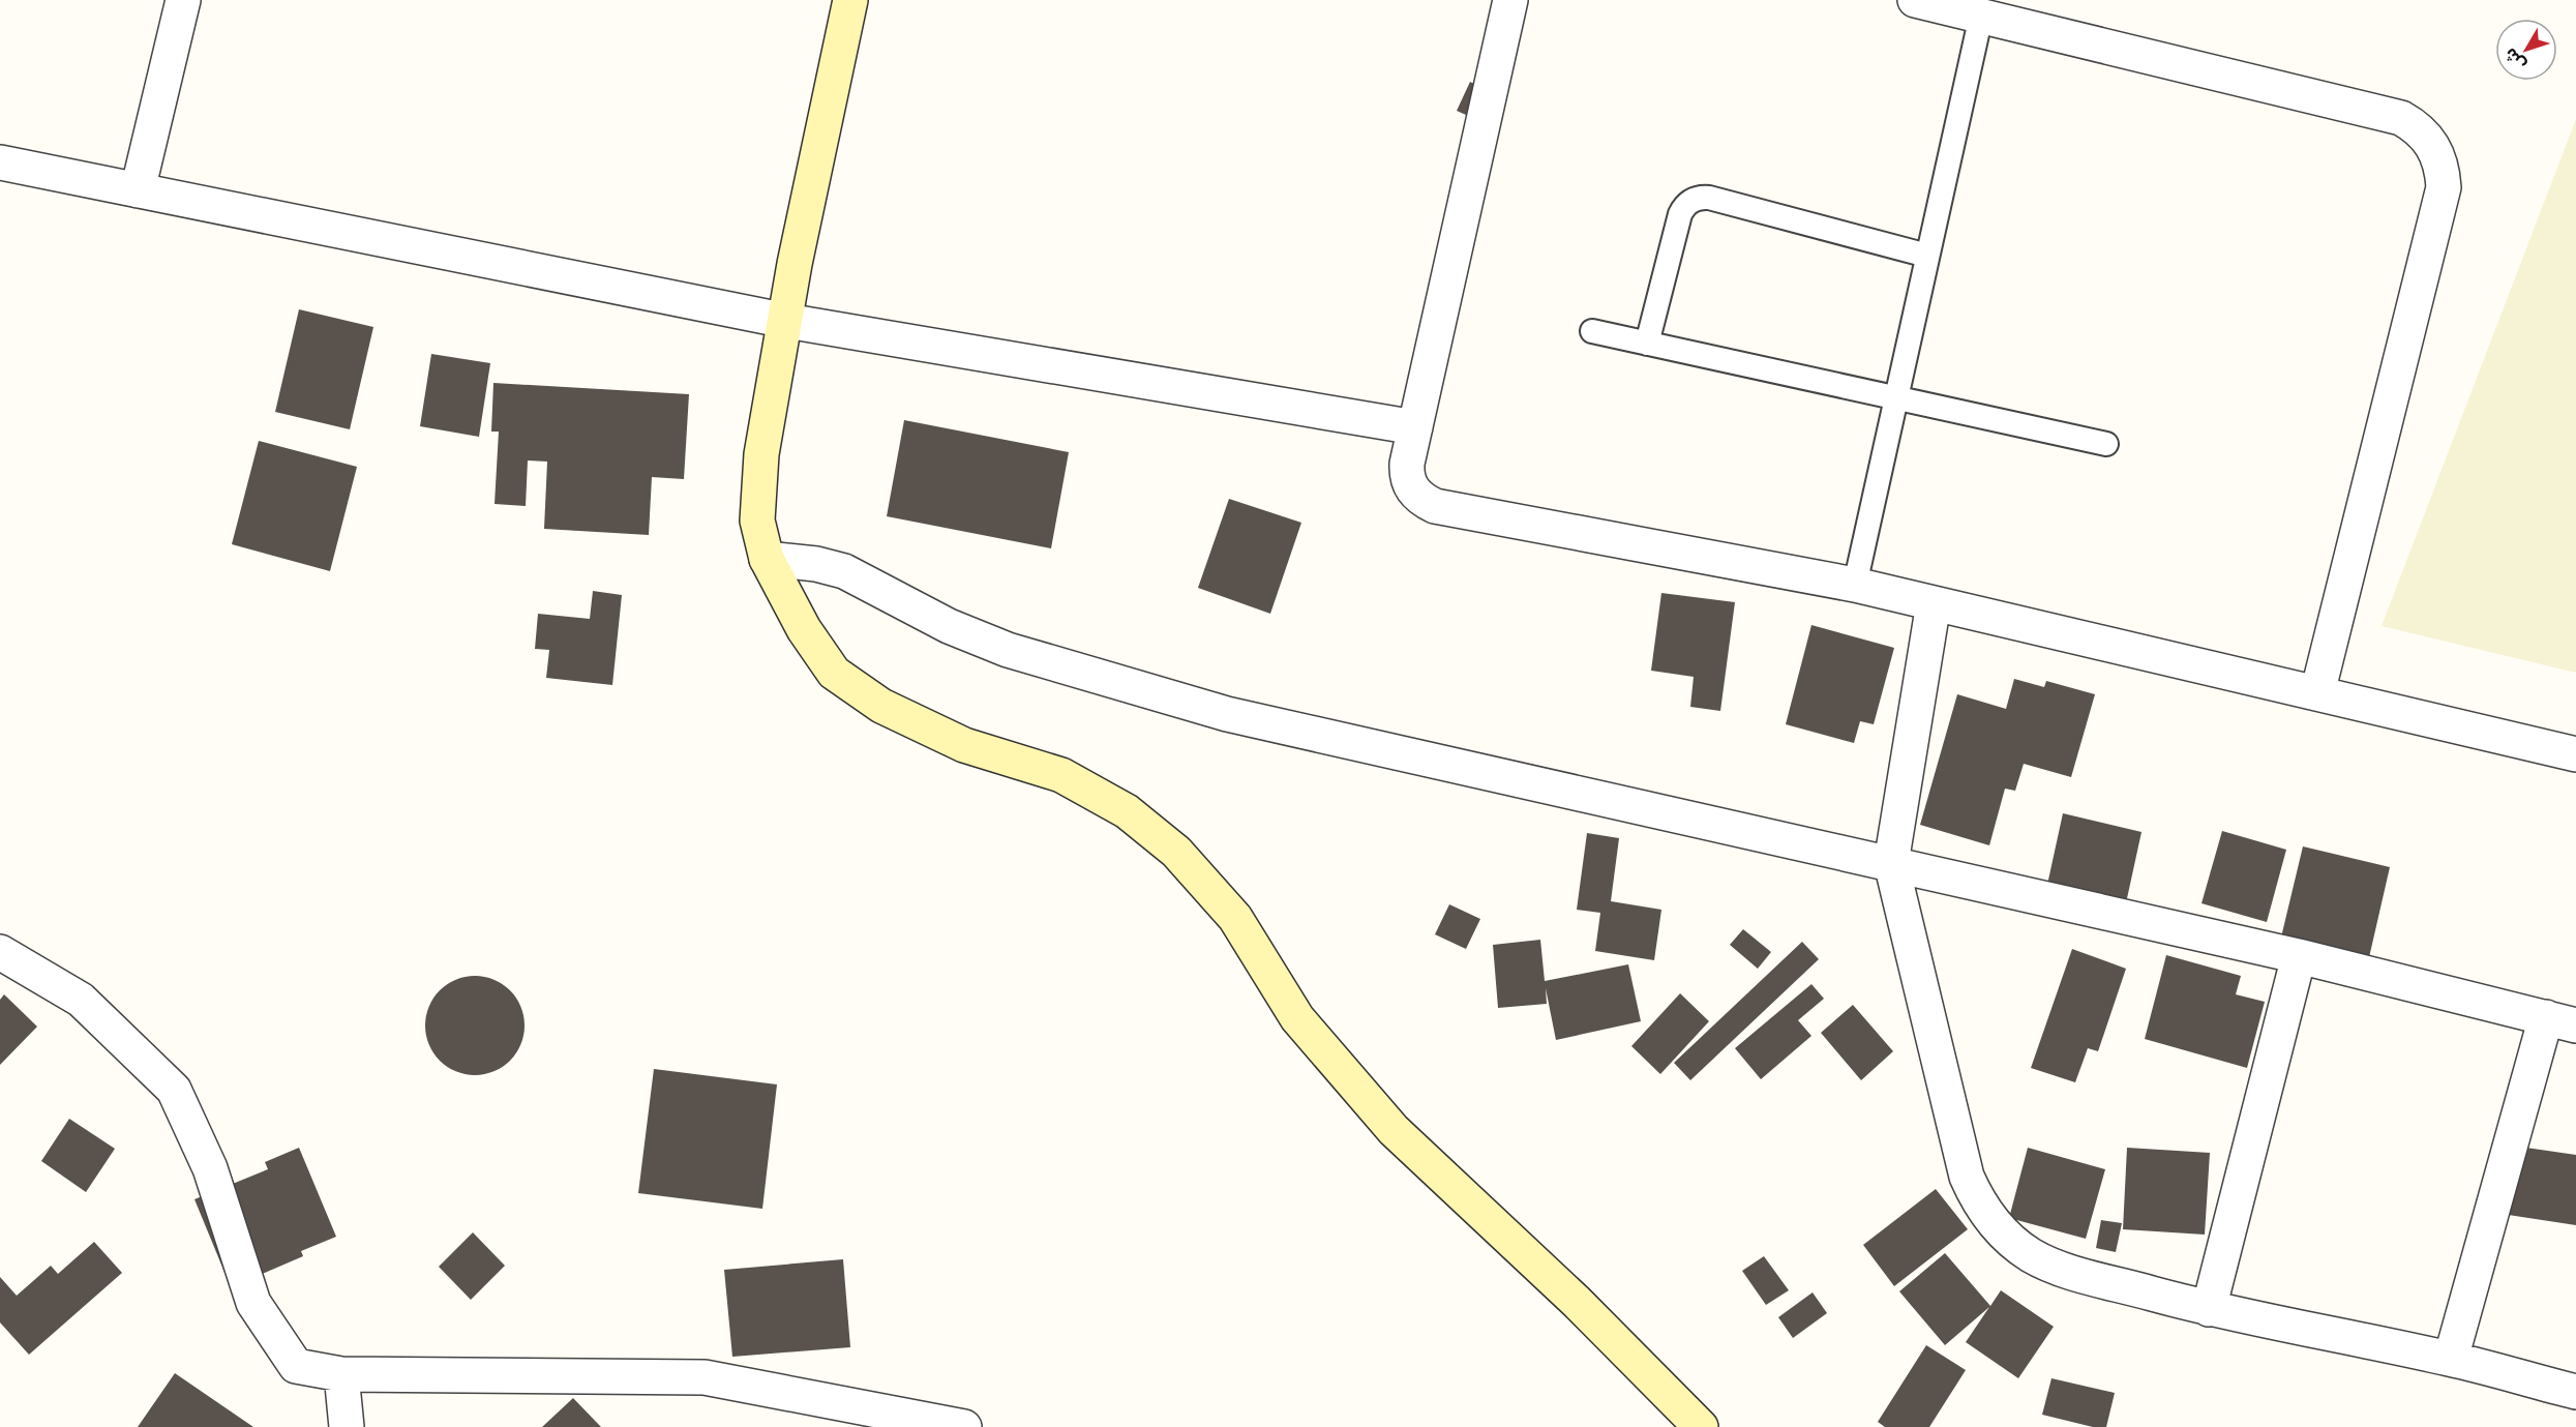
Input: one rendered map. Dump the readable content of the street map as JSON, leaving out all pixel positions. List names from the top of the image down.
{
  "north": "bottom left"
}
